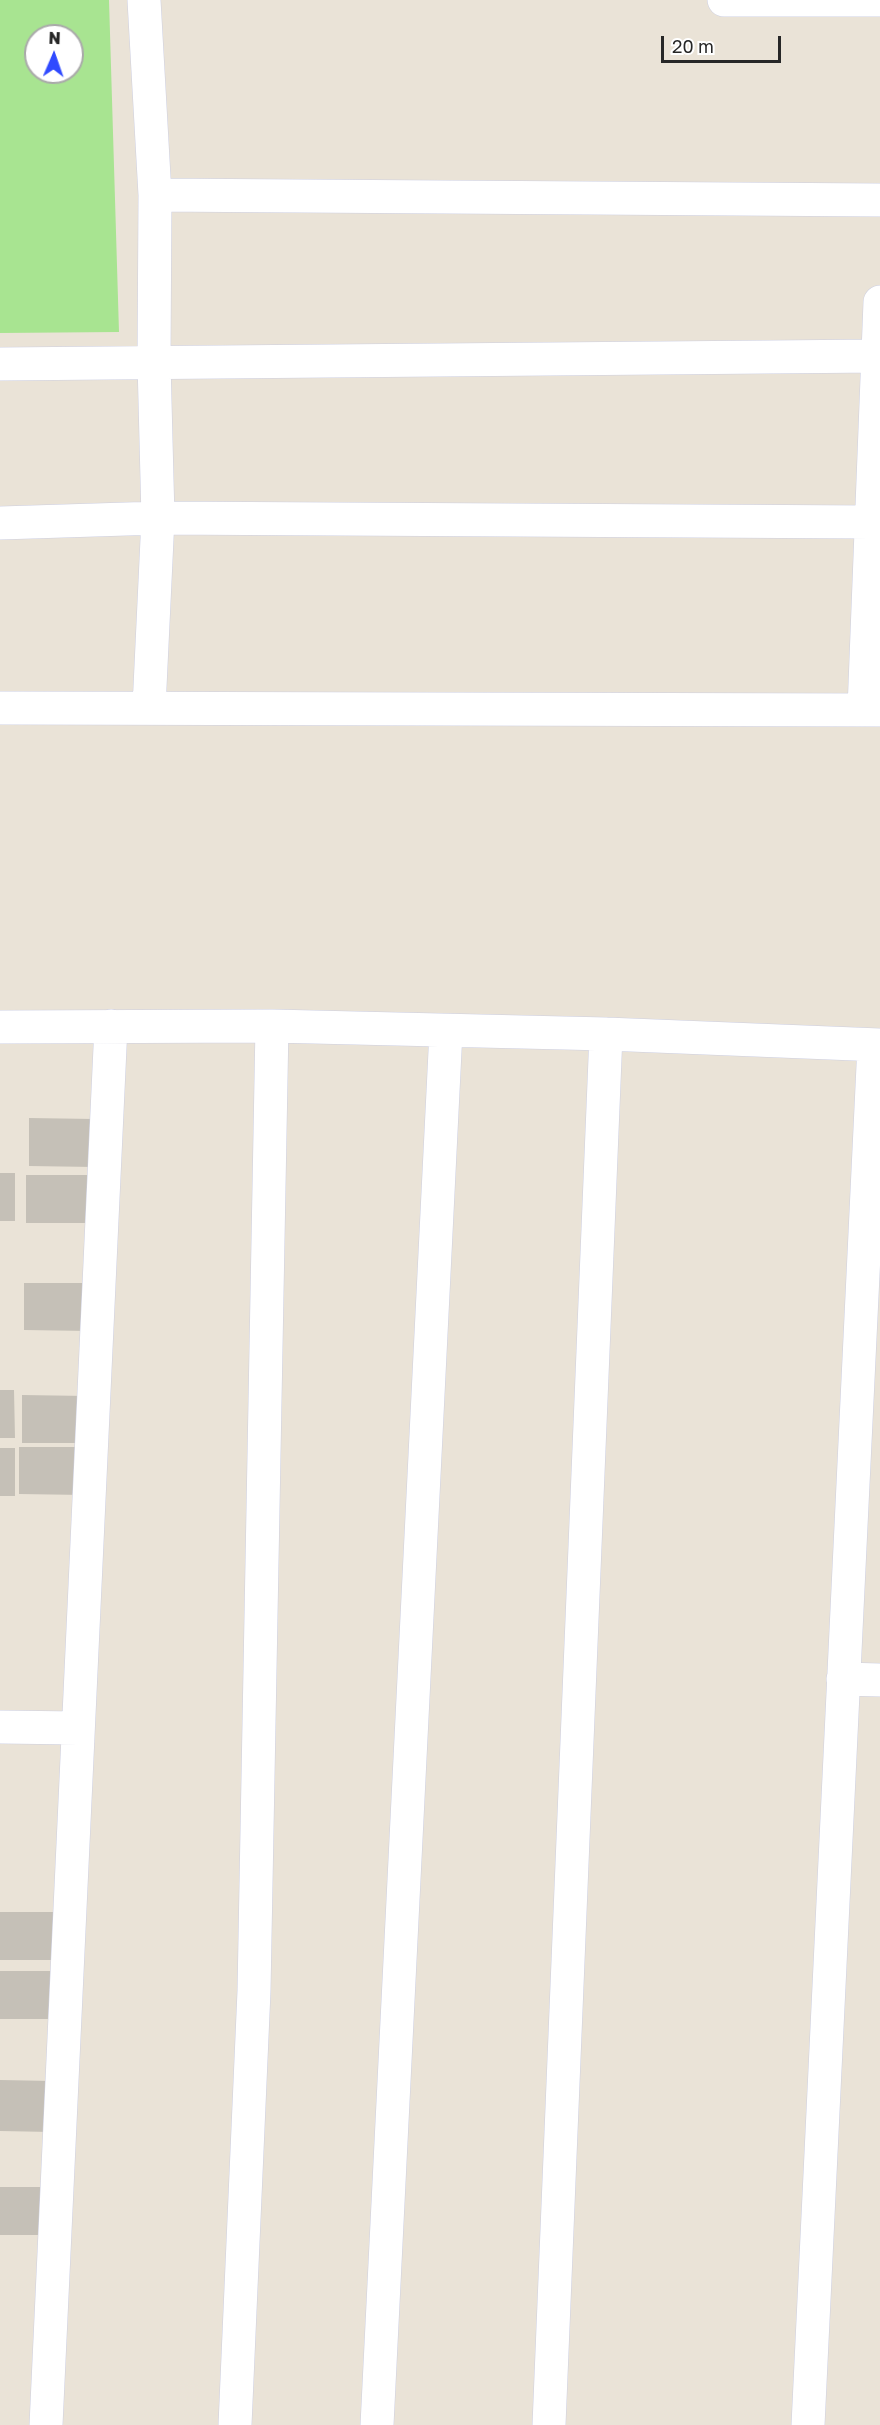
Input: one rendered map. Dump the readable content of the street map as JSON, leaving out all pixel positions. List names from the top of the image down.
{
  "scale_bar": "20 m",
  "north": "top"
}
